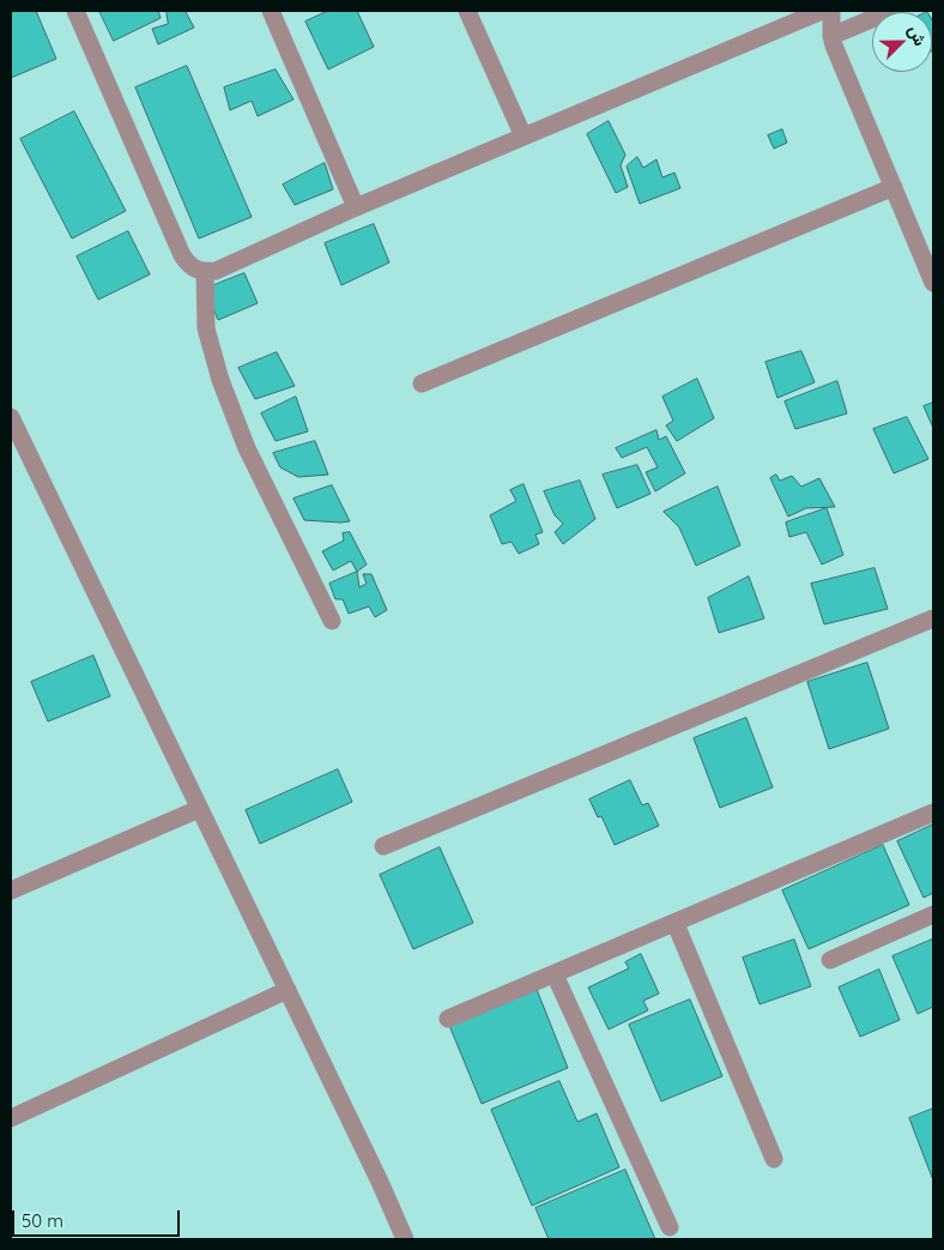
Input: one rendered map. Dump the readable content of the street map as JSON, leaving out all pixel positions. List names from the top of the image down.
{
  "scale_bar": "50 m",
  "north": "top right"
}
